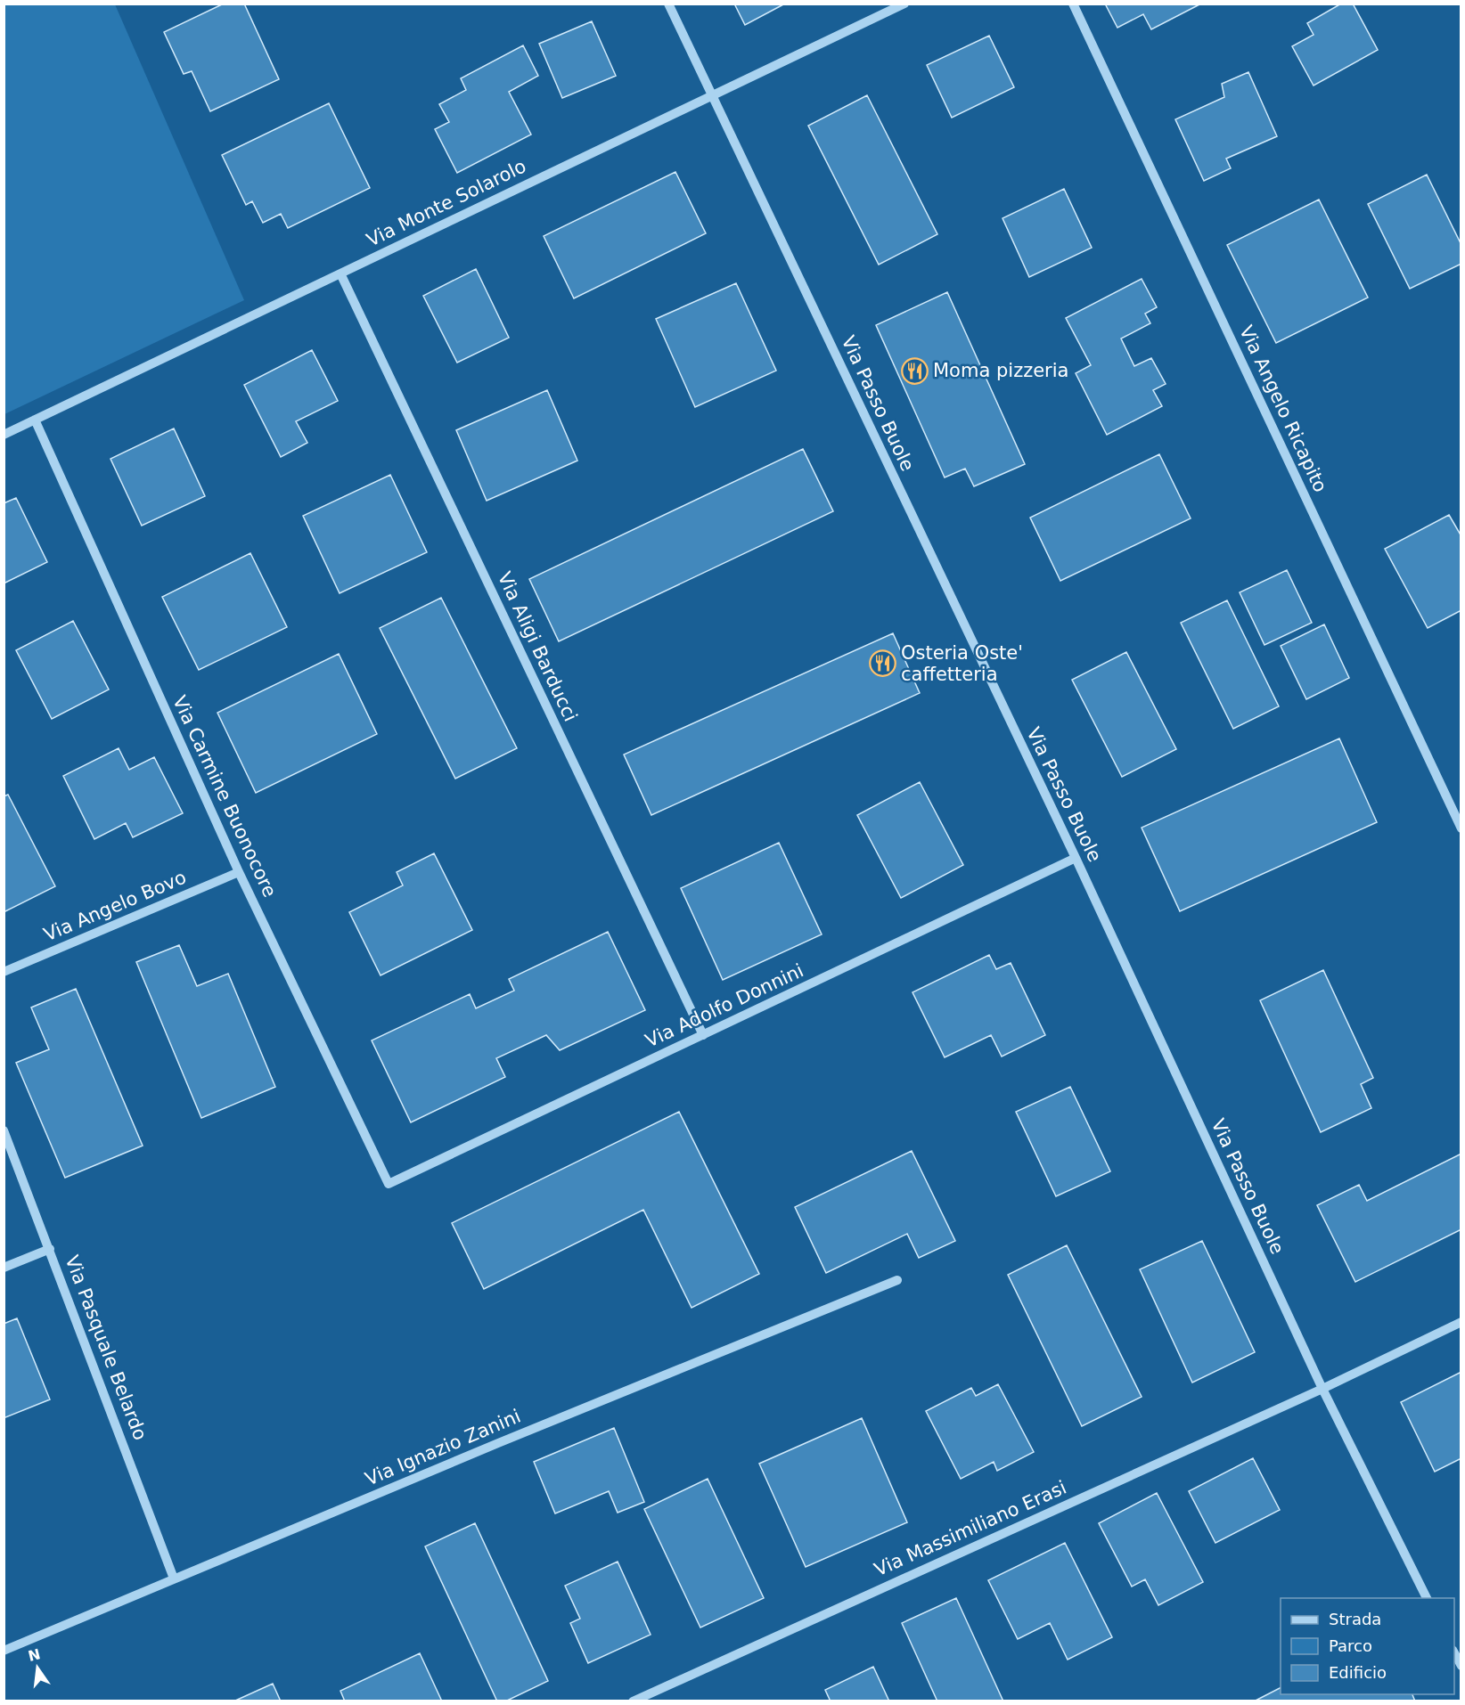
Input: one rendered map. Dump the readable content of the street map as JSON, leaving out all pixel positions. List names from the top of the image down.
{
  "streets": {
    "street": [
      "Via Monte Solarolo",
      "Via Passo Buole",
      "Via Angelo Ricapito",
      "Via Aligi Barducci",
      "Via Carmine Buonocore",
      "Via Angelo Bovo",
      "Via Adolfo Donnini",
      "Via Pasquale Belardo",
      "Via Ignazio Zanini",
      "Via Massimiliano Erasi"
    ]
  },
  "crossings": [
    ["Via Monte Solarolo", "Via Passo Buole"],
    ["Via Monte Solarolo", "Via Aligi Barducci"],
    ["Via Monte Solarolo", "Via Carmine Buonocore"],
    ["Via Passo Buole", "Via Adolfo Donnini"],
    ["Via Passo Buole", "Via Massimiliano Erasi"],
    ["Via Aligi Barducci", "Via Adolfo Donnini"],
    ["Via Carmine Buonocore", "Via Angelo Bovo"],
    ["Via Carmine Buonocore", "Via Adolfo Donnini"],
    ["Via Pasquale Belardo", "Via Ignazio Zanini"]
  ],
  "places": {
    "restaurant": ["Moma pizzeria", "Osteria Oste' caffetteria"]
  },
  "legend": ["Strada", "Parco", "Edificio"],
  "north": "top"
}
